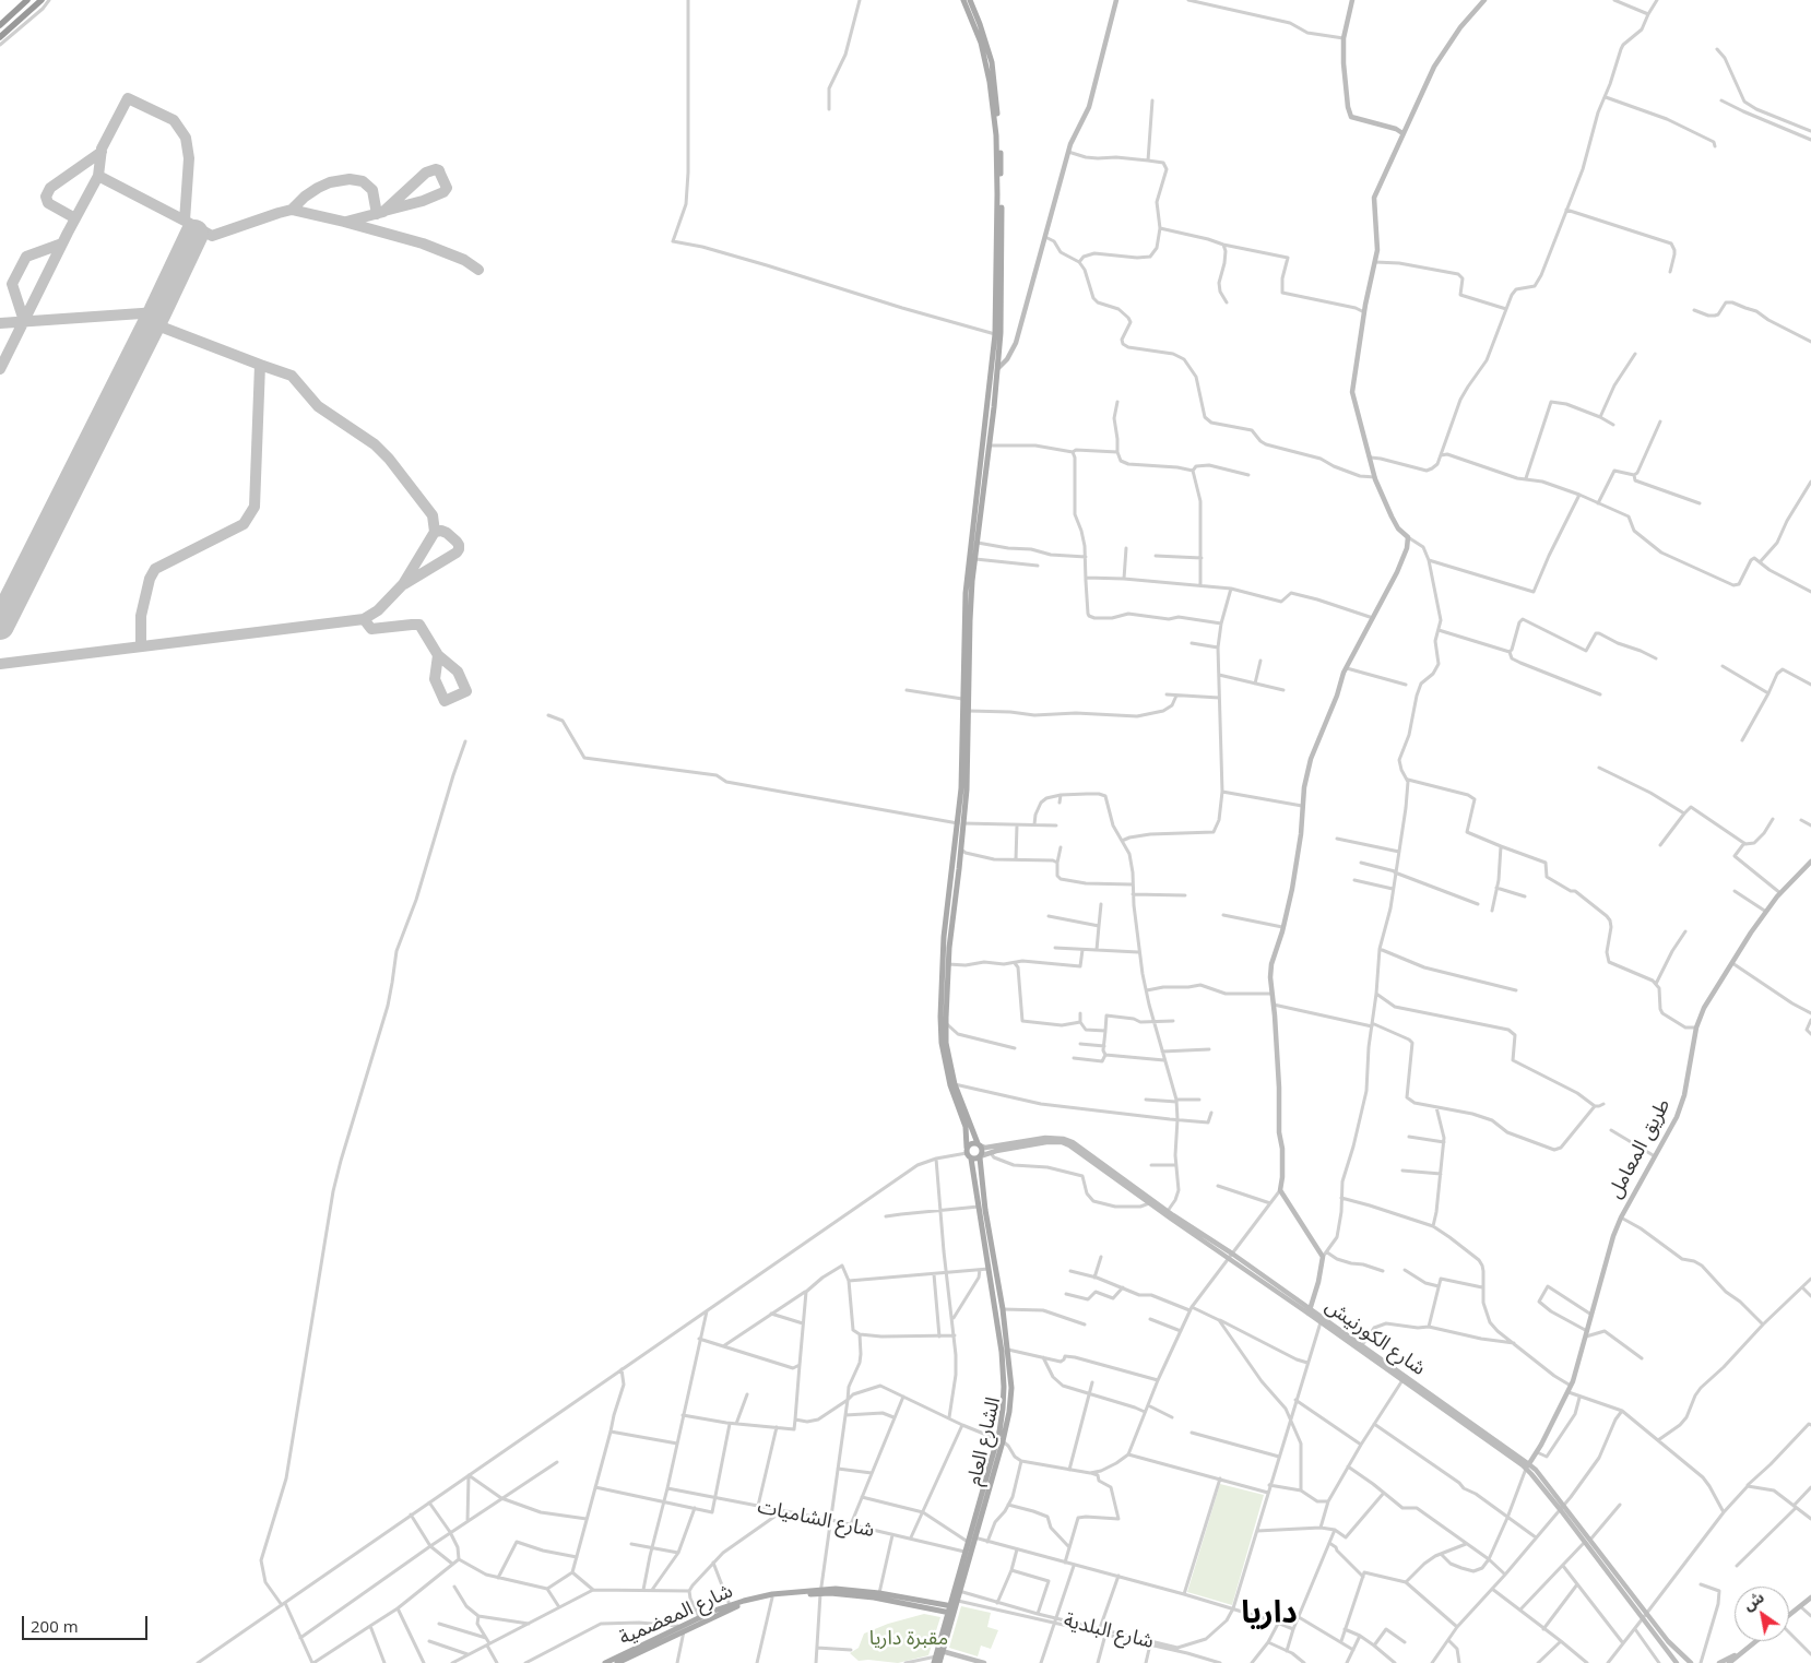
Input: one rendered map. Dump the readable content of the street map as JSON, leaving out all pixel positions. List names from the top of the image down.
{
  "streets": {
    "main road": [
      "طريق المعامل",
      "شارع الكورنيش",
      "الشارع العام",
      "شارع المعضمية"
    ],
    "street": ["شارع الشاميات", "شارع البلدية"]
  },
  "crossings": [
    ["طريق المعامل", "شارع الكورنيش"],
    ["شارع الكورنيش", "الشارع العام"],
    ["الشارع العام", "شارع الشاميات"],
    ["الشارع العام", "شارع المعضمية"],
    ["الشارع العام", "شارع البلدية"]
  ],
  "districts": ["داريا"],
  "parks": ["مقبرة داريا"],
  "scale_bar": "200 m",
  "north": "top left"
}
